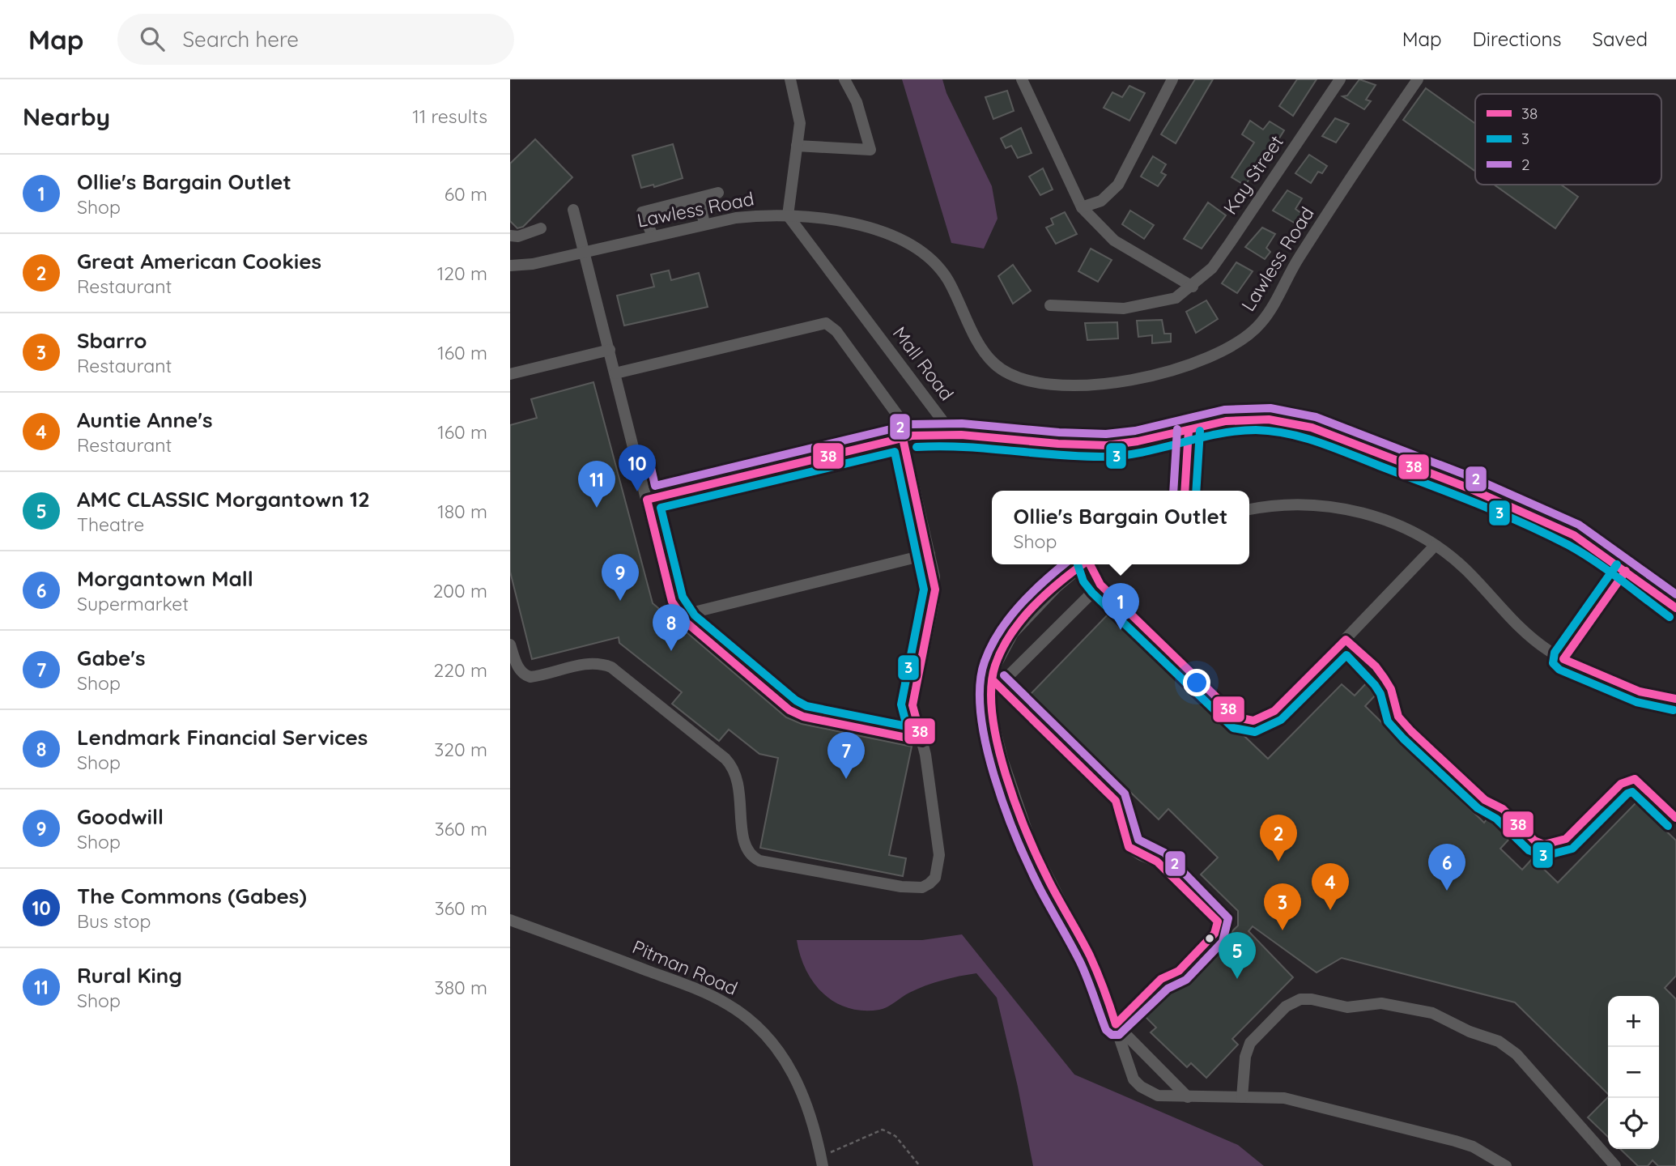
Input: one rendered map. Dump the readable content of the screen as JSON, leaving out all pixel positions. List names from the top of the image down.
{
  "streets": {
    "street": [
      "Kay Street",
      "Lawless Road",
      "Mall Road",
      "Pitman Road"
    ]
  },
  "crossings": [
    ["Lawless Road", "Mall Road"]
  ],
  "lines": ["transit line 2", "transit line 38", "transit line 3"],
  "legend": ["38", "3", "2"],
  "page": {
    "header": "Map",
    "search": "Search here",
    "nav": ["Map", "Directions", "Saved"],
    "heading": ["Nearby", "11 results"],
    "list": [
      {
        "mark": "1",
        "name": "Ollie's Bargain Outlet",
        "note": "Shop",
        "value": "60 m"
      },
      {
        "mark": "2",
        "name": "Great American Cookies",
        "note": "Restaurant",
        "value": "120 m"
      },
      {
        "mark": "3",
        "name": "Sbarro",
        "note": "Restaurant",
        "value": "160 m"
      },
      {
        "mark": "4",
        "name": "Auntie Anne's",
        "note": "Restaurant",
        "value": "160 m"
      },
      {
        "mark": "5",
        "name": "AMC CLASSIC Morgantown 12",
        "note": "Theatre",
        "value": "180 m"
      },
      {
        "mark": "6",
        "name": "Morgantown Mall",
        "note": "Supermarket",
        "value": "200 m"
      },
      {
        "mark": "7",
        "name": "Gabe's",
        "note": "Shop",
        "value": "220 m"
      },
      {
        "mark": "8",
        "name": "Lendmark Financial Services",
        "note": "Shop",
        "value": "320 m"
      },
      {
        "mark": "9",
        "name": "Goodwill",
        "note": "Shop",
        "value": "360 m"
      },
      {
        "mark": "10",
        "name": "The Commons (Gabes)",
        "note": "Bus stop",
        "value": "360 m"
      },
      {
        "mark": "11",
        "name": "Rural King",
        "note": "Shop",
        "value": "380 m"
      }
    ],
    "pins": [
      "10",
      "11",
      "9",
      "1",
      "8",
      "7",
      "2",
      "6",
      "4",
      "3",
      "5"
    ],
    "popup": ["Ollie's Bargain Outlet", "Shop"],
    "map_buttons": ["+", "−"]
  }
}
